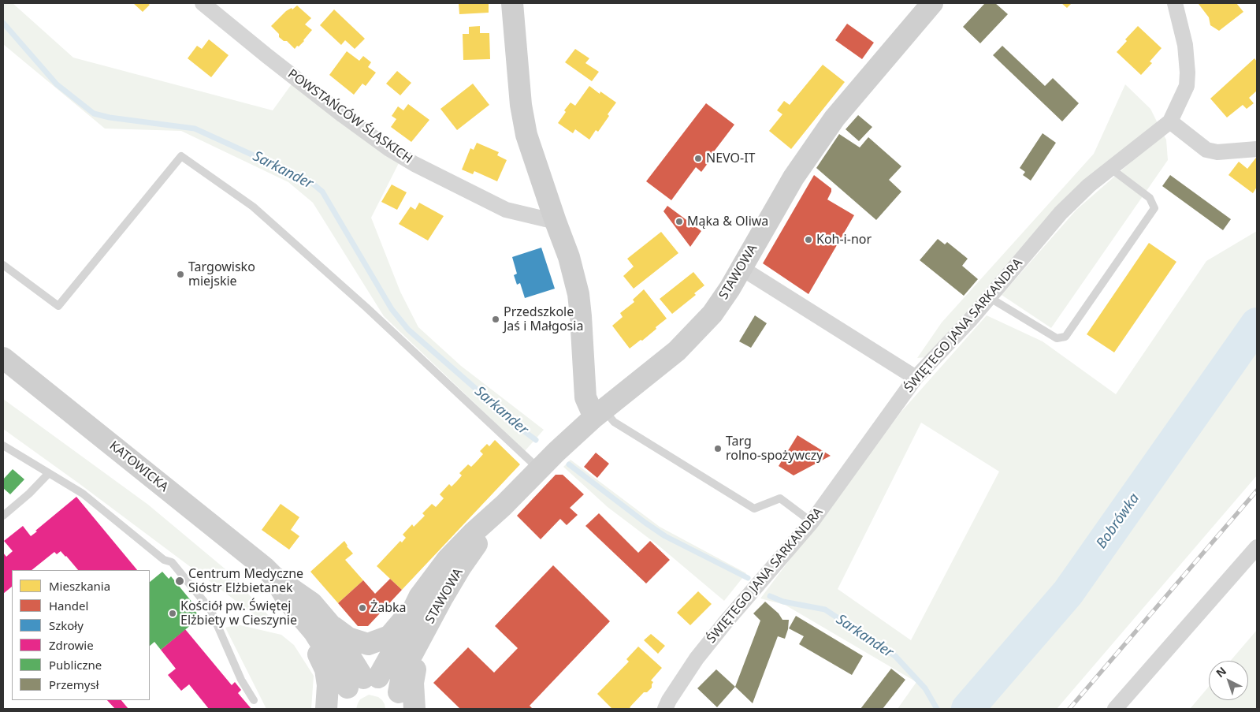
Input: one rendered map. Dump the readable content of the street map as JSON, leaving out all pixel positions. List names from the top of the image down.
{
  "streets": {
    "street": [
      "POWSTAŃCÓW ŚLĄSKICH",
      "STAWOWA",
      "ŚWIĘTEGO JANA SARKANDRA",
      "KATOWICKA"
    ]
  },
  "crossings": [
    ["STAWOWA", "KATOWICKA"]
  ],
  "water": ["Sarkander", "Bobrówka"],
  "places": [
    "NEVO-IT",
    "Mąka & Oliwa",
    "Koh-i-nor",
    "Targowisko miejskie",
    "Przedszkole Jaś i Małgosia",
    "Targ rolno-spożywczy",
    "Centrum Medyczne Sióstr Elżbietanek",
    "Żabka",
    "Kościół pw. Świętej Elżbiety w Cieszynie"
  ],
  "legend": [
    "Mieszkania",
    "Handel",
    "Szkoły",
    "Zdrowie",
    "Publiczne",
    "Przemysł"
  ],
  "north": "top left"
}
